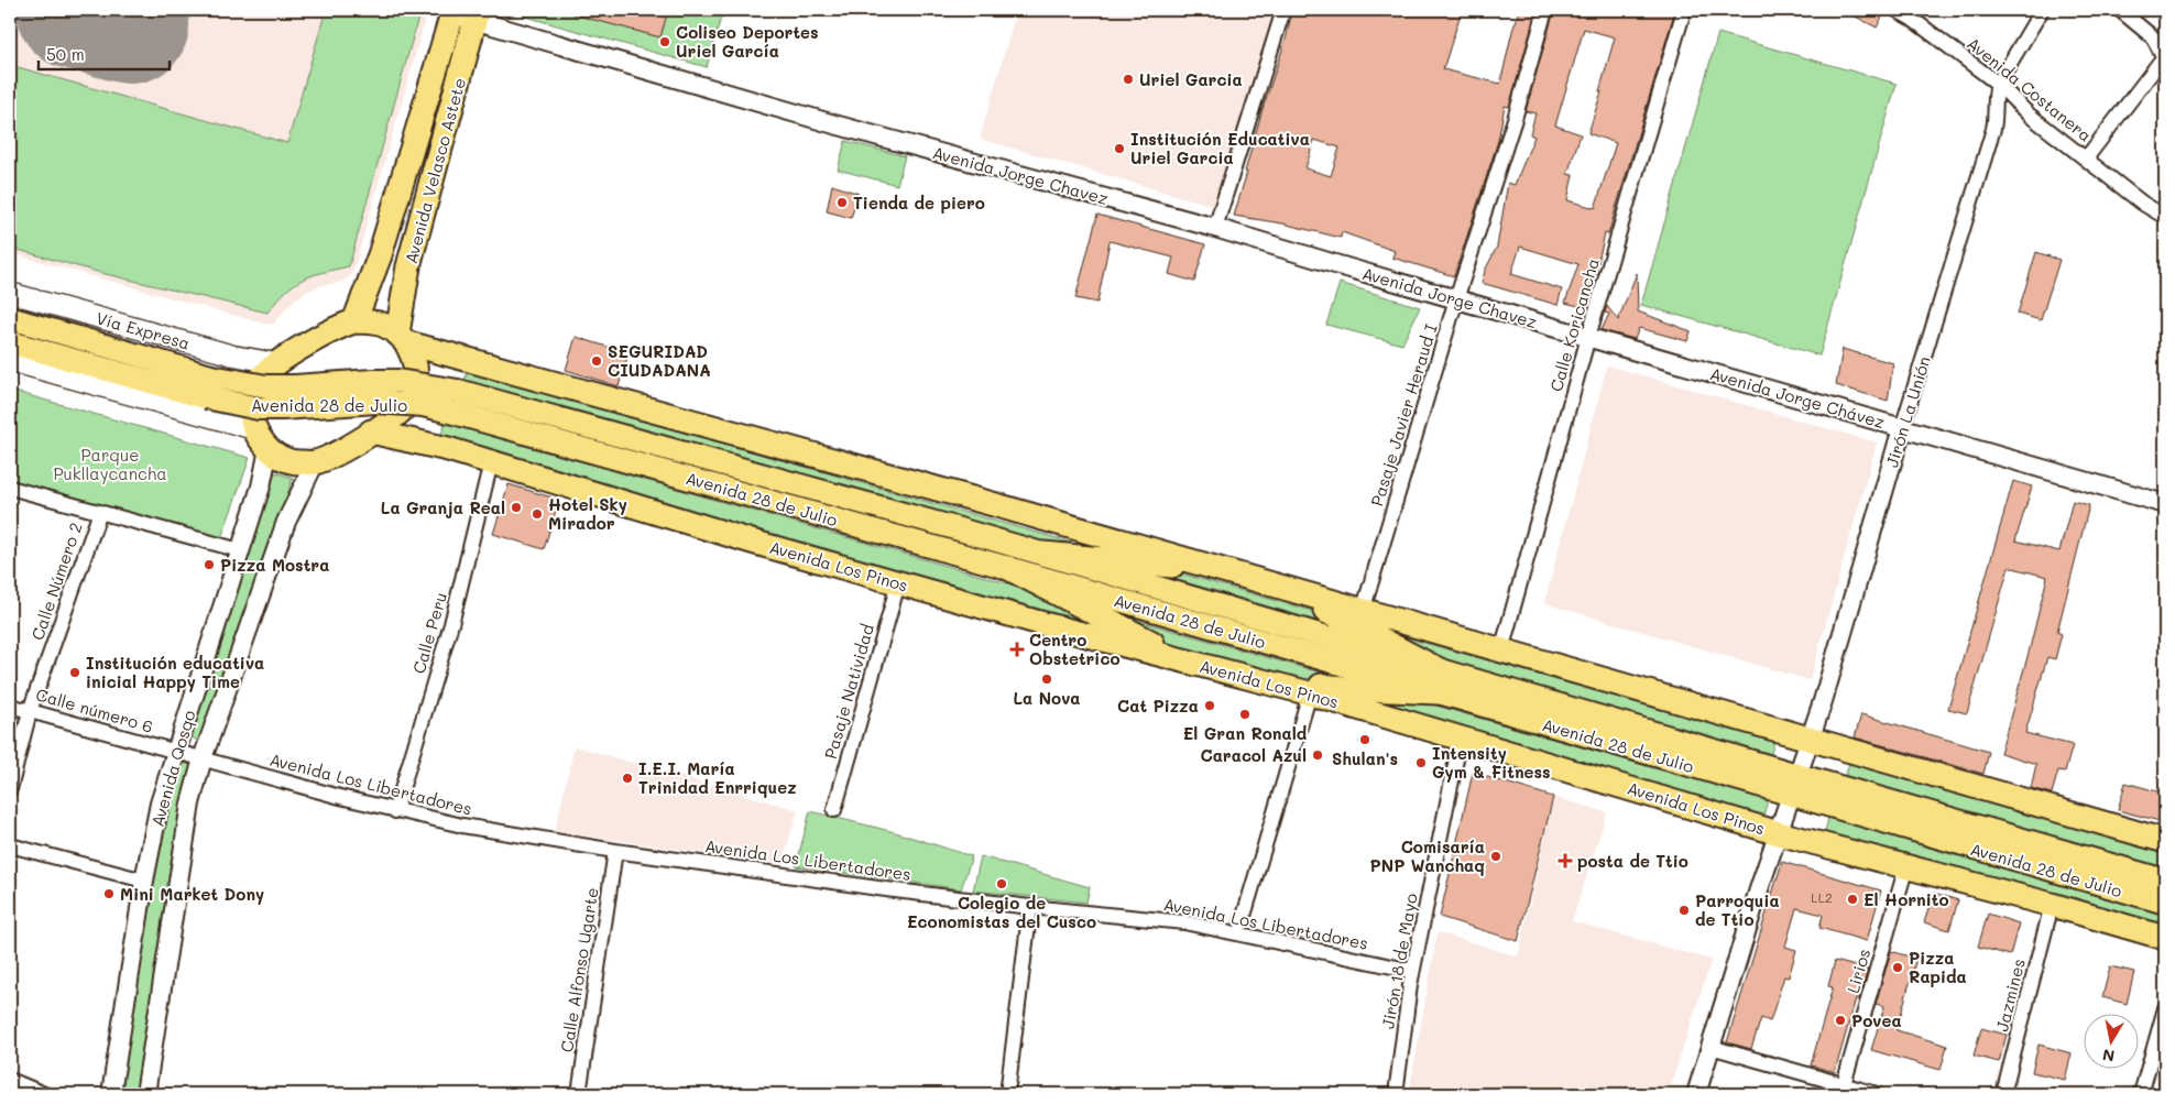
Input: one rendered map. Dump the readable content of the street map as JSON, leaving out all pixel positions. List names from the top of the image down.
{
  "streets": {
    "highway": ["Avenida Velasco Astete", "Avenida Los Pinos"],
    "main road": ["Vía Expresa", "Avenida 28 de Julio"],
    "street": [
      "Avenida Costanera",
      "Avenida Jorge Chavez",
      "Calle Koricancha",
      "Avenida Jorge Chávez",
      "Jirón La Unión",
      "Pasaje Javier Heraud I",
      "Calle Número 2",
      "Calle Peru",
      "Pasaje Natividad",
      "Calle número 6",
      "Avenida Qosqo",
      "Avenida Los Libertadores",
      "Jirón 18 de Mayo",
      "Calle Alfonso Ugarte",
      "Lirios",
      "Jazmines"
    ]
  },
  "crossings": [
    ["Avenida Costanera", "Jirón La Unión"],
    ["Avenida Velasco Astete", "Avenida Jorge Chavez"],
    ["Avenida Velasco Astete", "Vía Expresa"],
    ["Avenida Velasco Astete", "Avenida Los Pinos"],
    ["Avenida Velasco Astete", "Avenida Qosqo"],
    ["Avenida Jorge Chavez", "Calle Koricancha"],
    ["Avenida Jorge Chavez", "Avenida Jorge Chávez"],
    ["Avenida Jorge Chavez", "Pasaje Javier Heraud I"],
    ["Calle Koricancha", "Avenida Jorge Chávez"],
    ["Vía Expresa", "Avenida 28 de Julio"],
    ["Vía Expresa", "Avenida Los Pinos"],
    ["Vía Expresa", "Avenida Qosqo"],
    ["Avenida Jorge Chávez", "Jirón La Unión"],
    ["Avenida 28 de Julio", "Jirón La Unión"],
    ["Jirón La Unión", "Avenida Los Pinos"],
    ["Avenida Los Pinos", "Calle Peru"],
    ["Avenida Los Pinos", "Pasaje Natividad"],
    ["Avenida Los Pinos", "Avenida Qosqo"],
    ["Avenida Los Pinos", "Jirón 18 de Mayo"],
    ["Avenida Los Pinos", "Lirios"],
    ["Avenida Los Pinos", "Jazmines"],
    ["Calle Número 2", "Calle número 6"],
    ["Calle Peru", "Avenida Los Libertadores"],
    ["Calle número 6", "Avenida Qosqo"],
    ["Calle número 6", "Avenida Los Libertadores"],
    ["Avenida Qosqo", "Avenida Los Libertadores"],
    ["Avenida Los Libertadores", "Jirón 18 de Mayo"],
    ["Avenida Los Libertadores", "Calle Alfonso Ugarte"]
  ],
  "parks": ["Parque Pukllaycancha"],
  "places": {
    "other": [
      "Coliseo Deportes Uriel García",
      "Uriel Garcia",
      "Institución Educativa Uriel Garcia",
      "Tienda de piero",
      "SEGURIDAD CIUDADANA",
      "La Granja Real",
      "Hotel Sky Mirador",
      "Pizza Mostra",
      "Institución educativa inicial Happy Time",
      "La Nova",
      "Cat Pizza",
      "El Gran Ronald",
      "Shulan's",
      "Caracol Azul",
      "Intensity Gym & Fitness",
      "I.E.I. María Trinidad Enrriquez",
      "Comisaría PNP Wanchaq",
      "Colegio de Economistas del Cusco",
      "Mini Market Dony",
      "El Hornito",
      "Parroquia de Ttio",
      "Pizza Rapida",
      "Povea"
    ],
    "health": ["Centro Obstetrico", "posta de Ttio"]
  },
  "house_numbers": ["LL2"],
  "scale_bar": "50 m",
  "north": "bottom"
}
